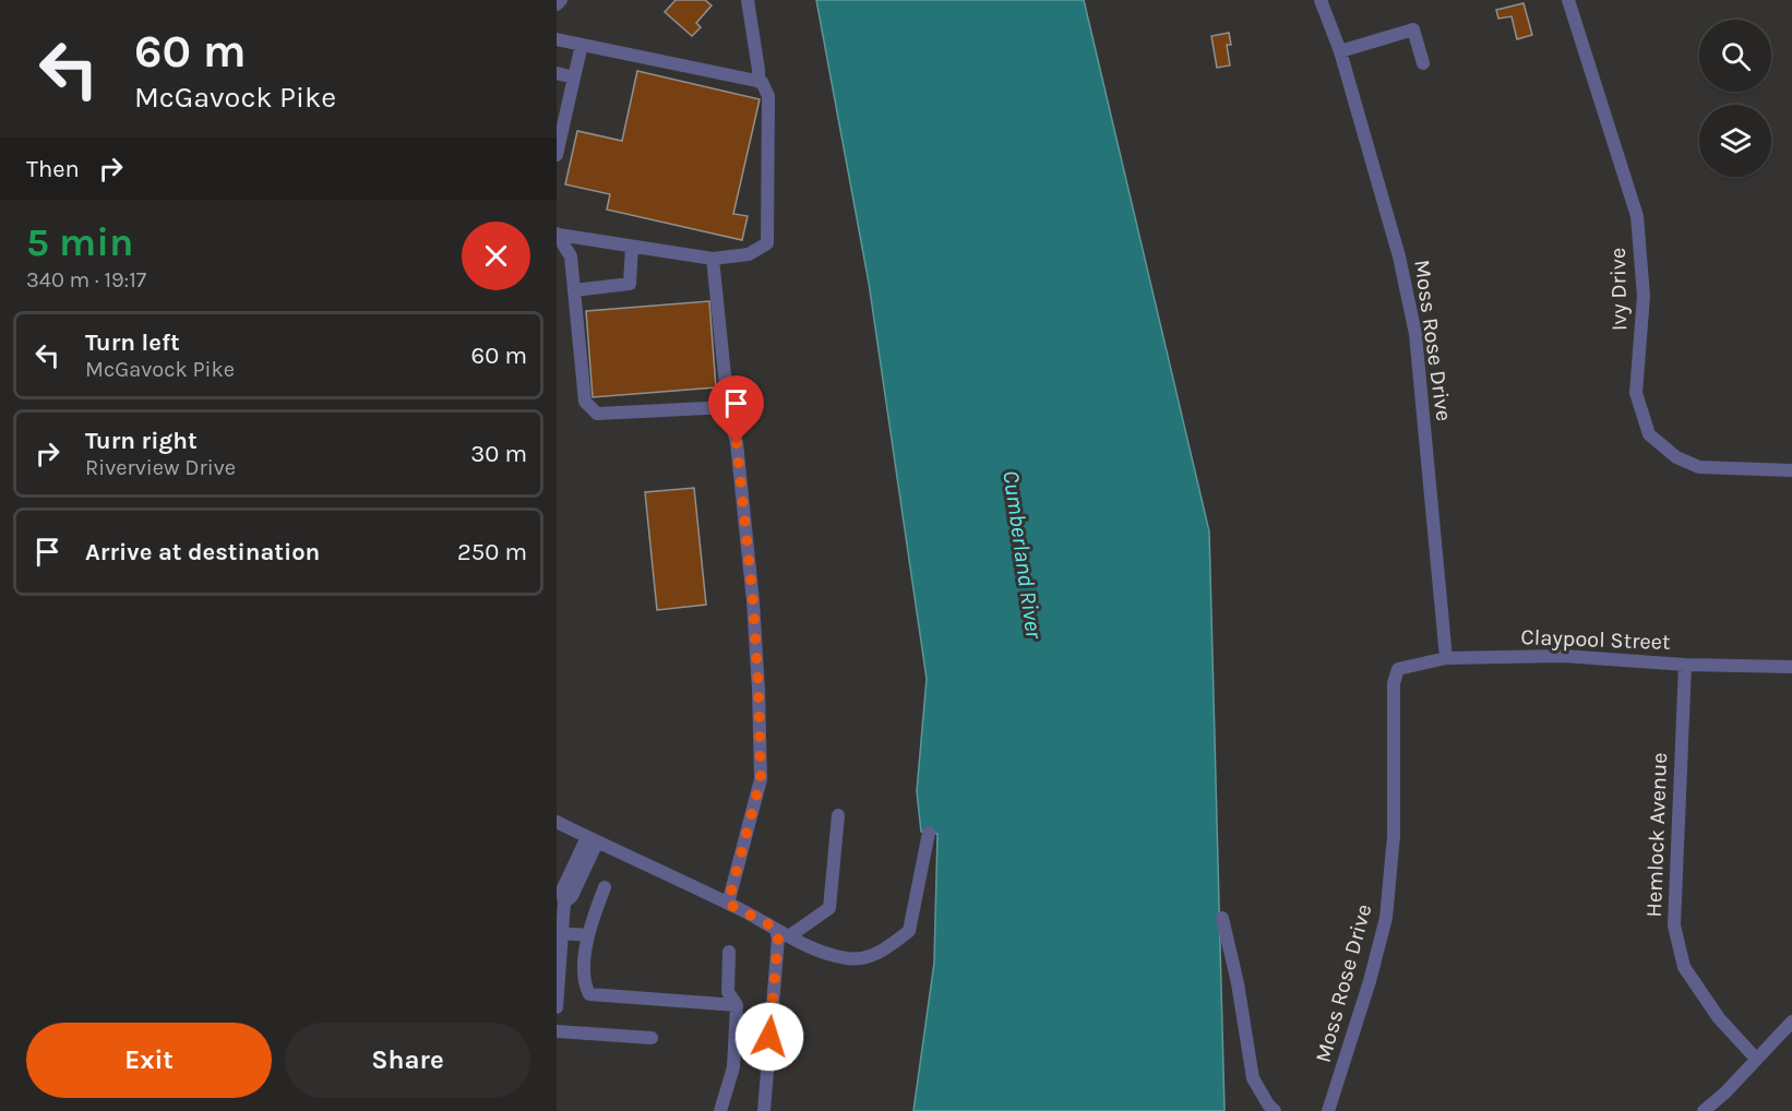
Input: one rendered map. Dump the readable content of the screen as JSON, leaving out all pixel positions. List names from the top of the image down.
{
  "streets": {
    "street": [
      "Ivy Drive",
      "Moss Rose Drive",
      "Claypool Street",
      "Hemlock Avenue"
    ]
  },
  "crossings": [
    ["Moss Rose Drive", "Claypool Street"],
    ["Claypool Street", "Hemlock Avenue"]
  ],
  "water": ["Cumberland River"],
  "page": {
    "turn": ["60 m", "McGavock Pike"],
    "then": "Then",
    "heading": ["5 min", "340 m · 19:17"],
    "list": [
      {
        "name": "Turn left",
        "note": "McGavock Pike",
        "value": "60 m"
      },
      {
        "name": "Turn right",
        "note": "Riverview Drive",
        "value": "30 m"
      },
      {
        "name": "Arrive at destination",
        "value": "250 m"
      }
    ],
    "buttons": ["Exit", "Share"]
  }
}
